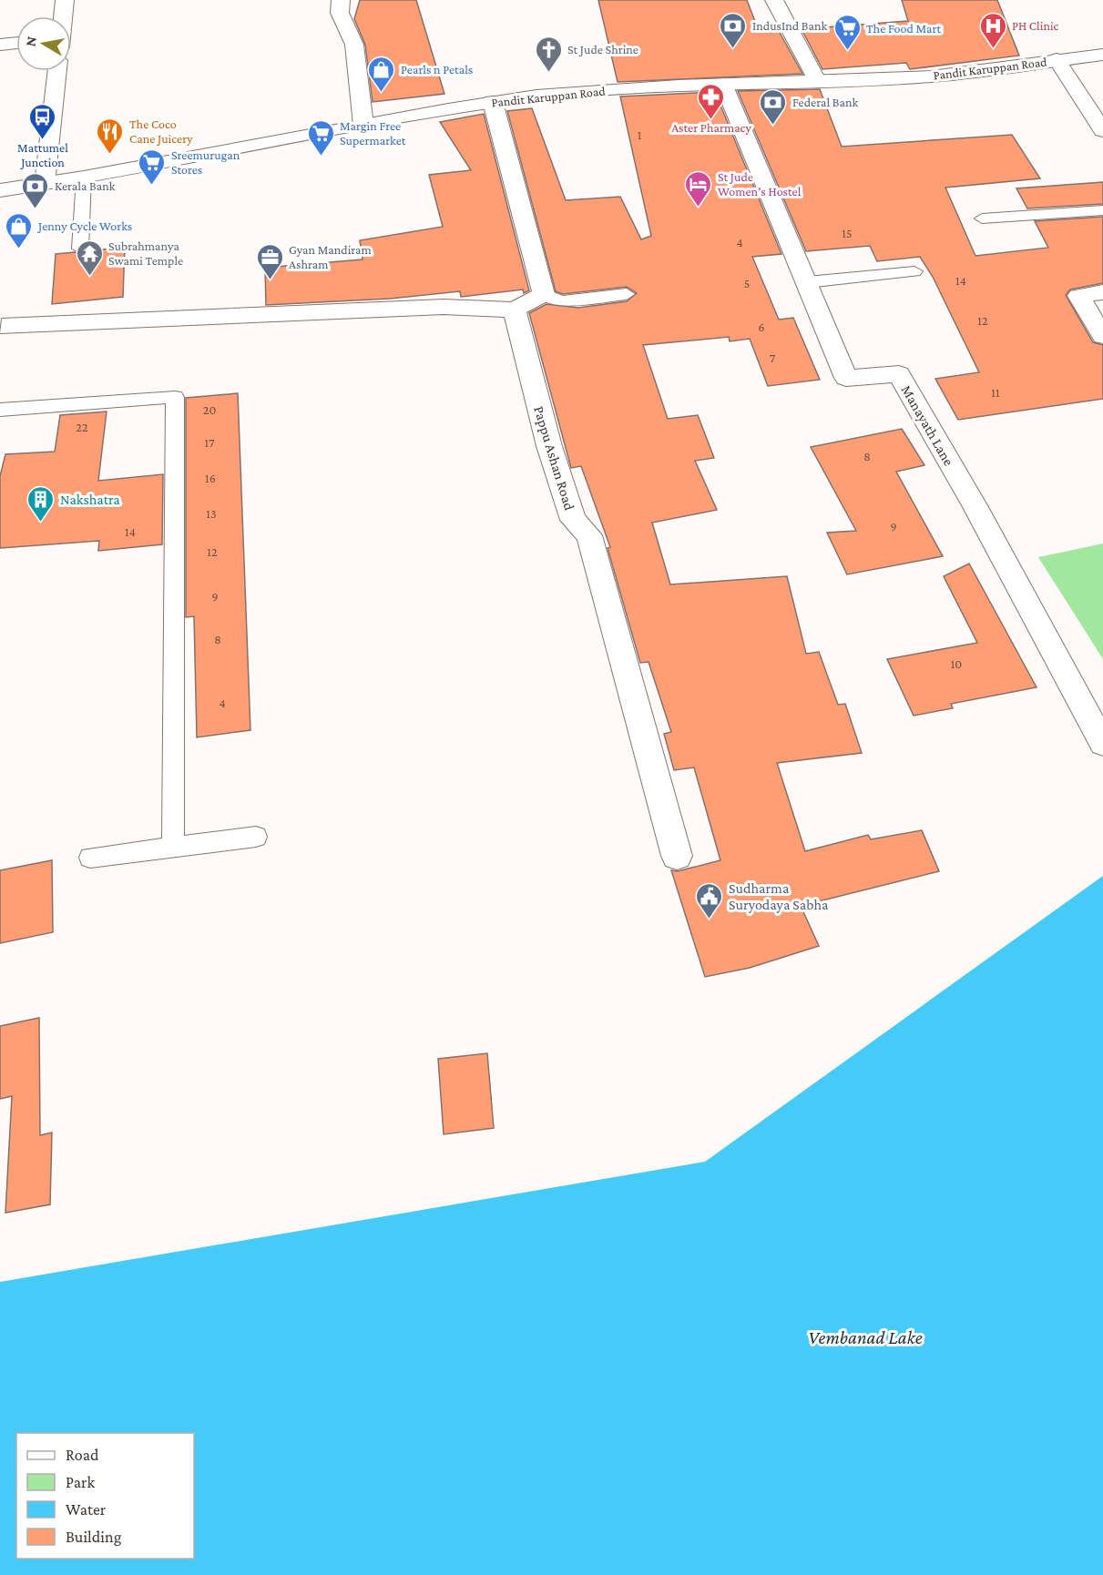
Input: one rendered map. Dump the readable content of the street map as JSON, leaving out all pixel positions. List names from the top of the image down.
{
  "streets": {
    "street": ["Pandit Karuppan Road", "Manayath Lane", "Pappu Ashan Road"]
  },
  "crossings": [
    ["Pandit Karuppan Road", "Manayath Lane"]
  ],
  "water": ["Vembanad Lake"],
  "places": {
    "bank": ["IndusInd Bank", "Federal Bank", "Kerala Bank"],
    "hospital": ["PH Clinic"],
    "supermarket": ["The Food Mart", "Margin Free Supermarket", "Sreemurugan Stores"],
    "church": ["St Jude Shrine"],
    "shop": ["Pearls n Petals", "Jenny Cycle Works"],
    "pharmacy": ["Aster Pharmacy"],
    "bus stop": ["Mattumel Junction"],
    "restaurant": ["The Coco Cane Juicery"],
    "hotel": ["St Jude Women's Hostel"],
    "temple": ["Subrahmanya Swami Temple"],
    "office": ["Gyan Mandiram Ashram"],
    "building": ["Nakshatra"],
    "public building": ["Sudharma Suryodaya Sabha"]
  },
  "house_numbers": [
    "1",
    "15",
    "4",
    "14",
    "5",
    "12",
    "6",
    "7",
    "11",
    "20",
    "22",
    "17",
    "8",
    "16",
    "13",
    "9",
    "14",
    "12",
    "9",
    "8",
    "10",
    "4"
  ],
  "legend": [
    "Road",
    "Park",
    "Water",
    "Building"
  ],
  "north": "left"
}
